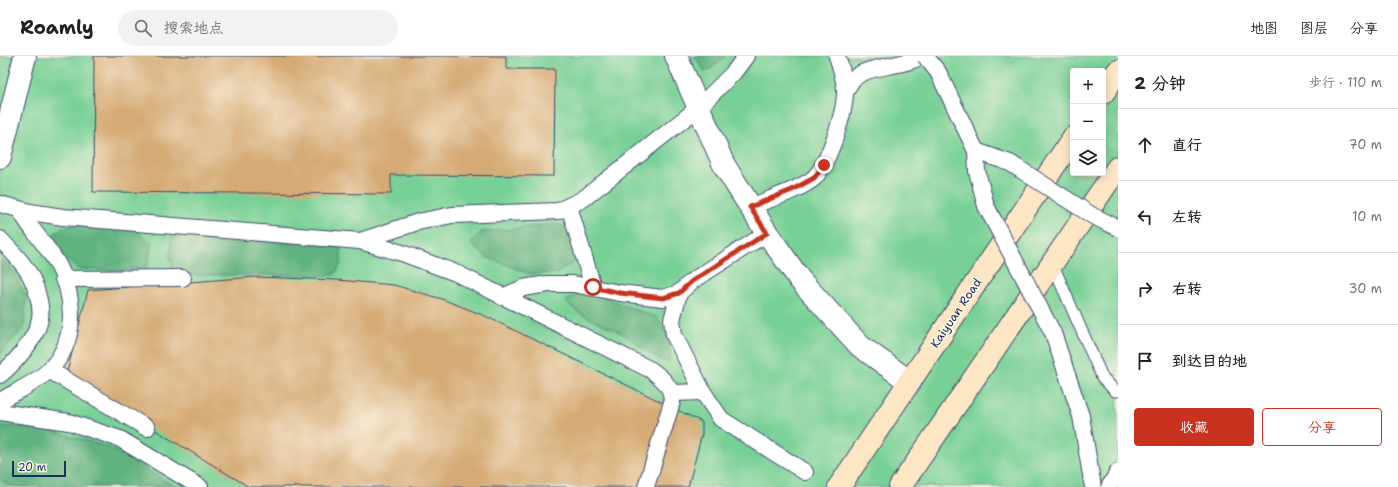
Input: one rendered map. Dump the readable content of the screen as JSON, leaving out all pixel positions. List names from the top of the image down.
{
  "streets": {
    "main road": ["Kaiyuan Road"]
  },
  "scale_bar": "20 m",
  "page": {
    "header": "Roamly",
    "search": "搜索地点",
    "nav": ["地图", "图层", "分享"],
    "heading": ["2 分钟", "步行 · 110 m"],
    "map_buttons": ["+", "−"],
    "list": [
      ["直行", "70 m"],
      ["左转", "10 m"],
      ["右转", "30 m"],
      "到达目的地"
    ],
    "buttons": ["收藏", "分享"],
    "scale": "20 m"
  }
}
